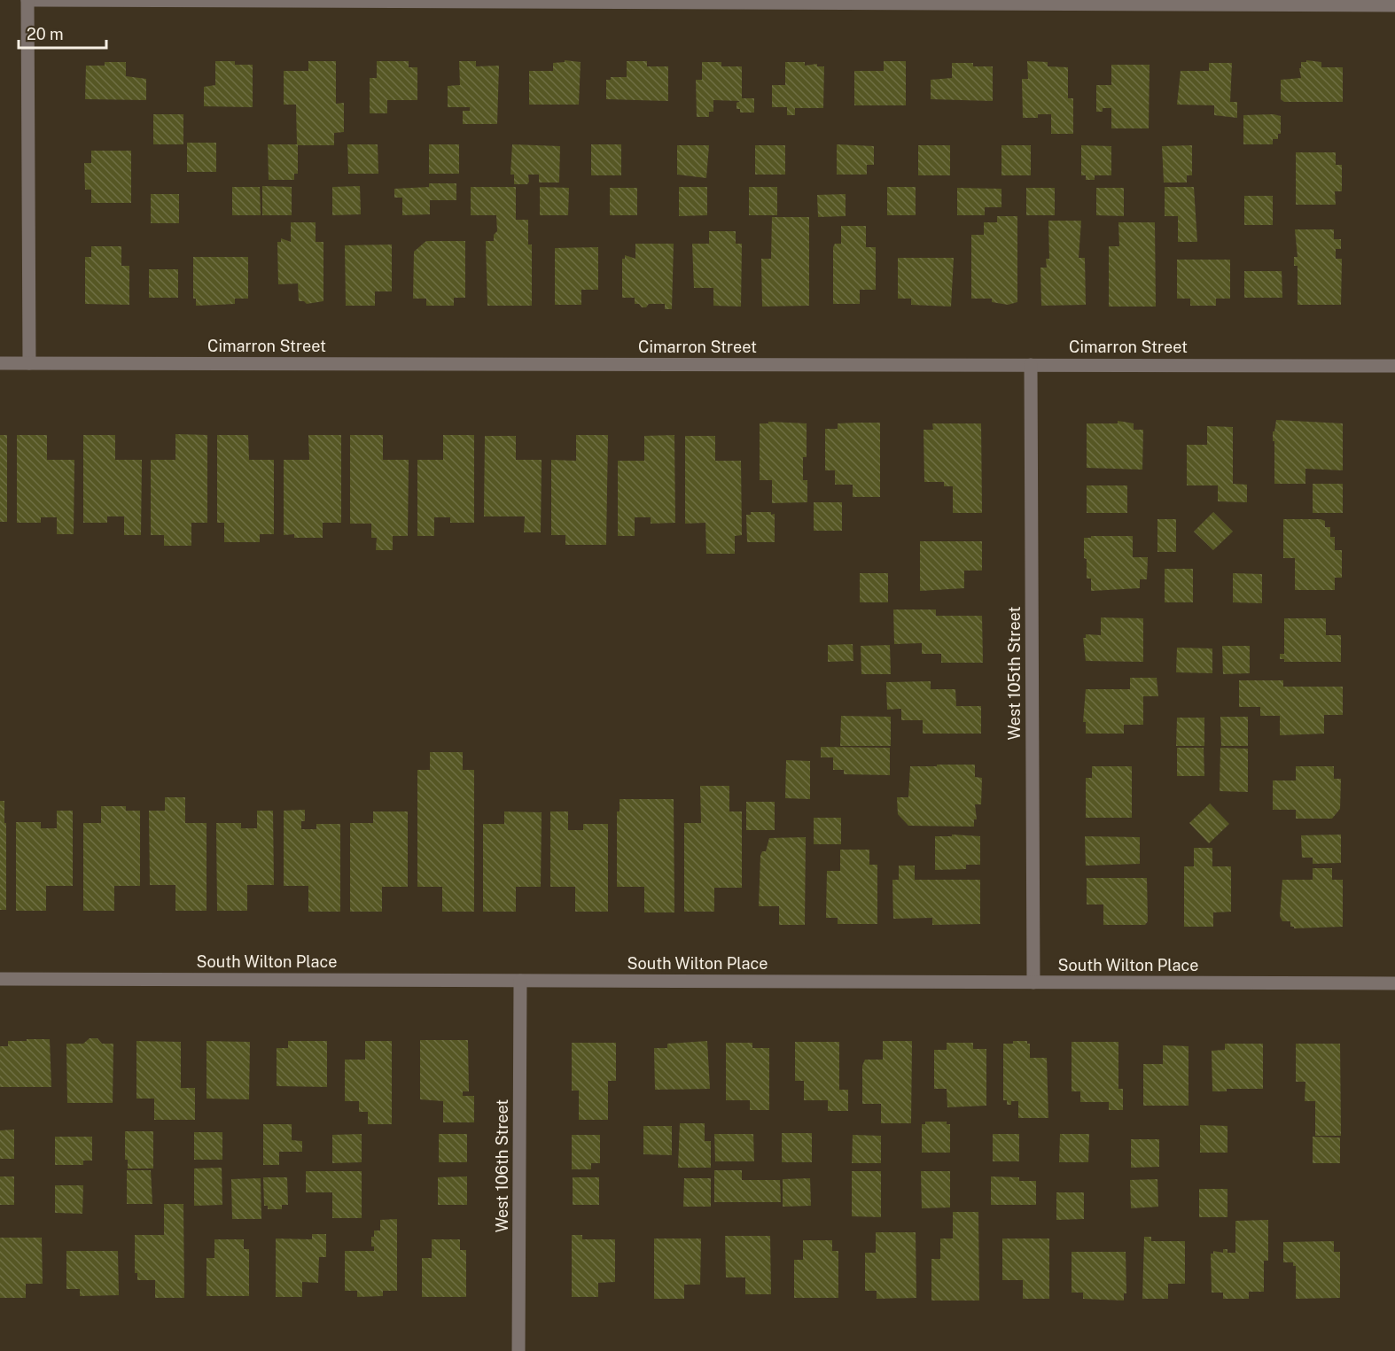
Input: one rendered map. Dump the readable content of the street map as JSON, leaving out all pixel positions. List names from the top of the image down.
{
  "streets": {
    "street": [
      "Cimarron Street",
      "West 105th Street",
      "South Wilton Place",
      "West 106th Street"
    ]
  },
  "crossings": [
    ["Cimarron Street", "West 105th Street"],
    ["West 105th Street", "South Wilton Place"],
    ["South Wilton Place", "West 106th Street"]
  ],
  "scale_bar": "20 m"
}
